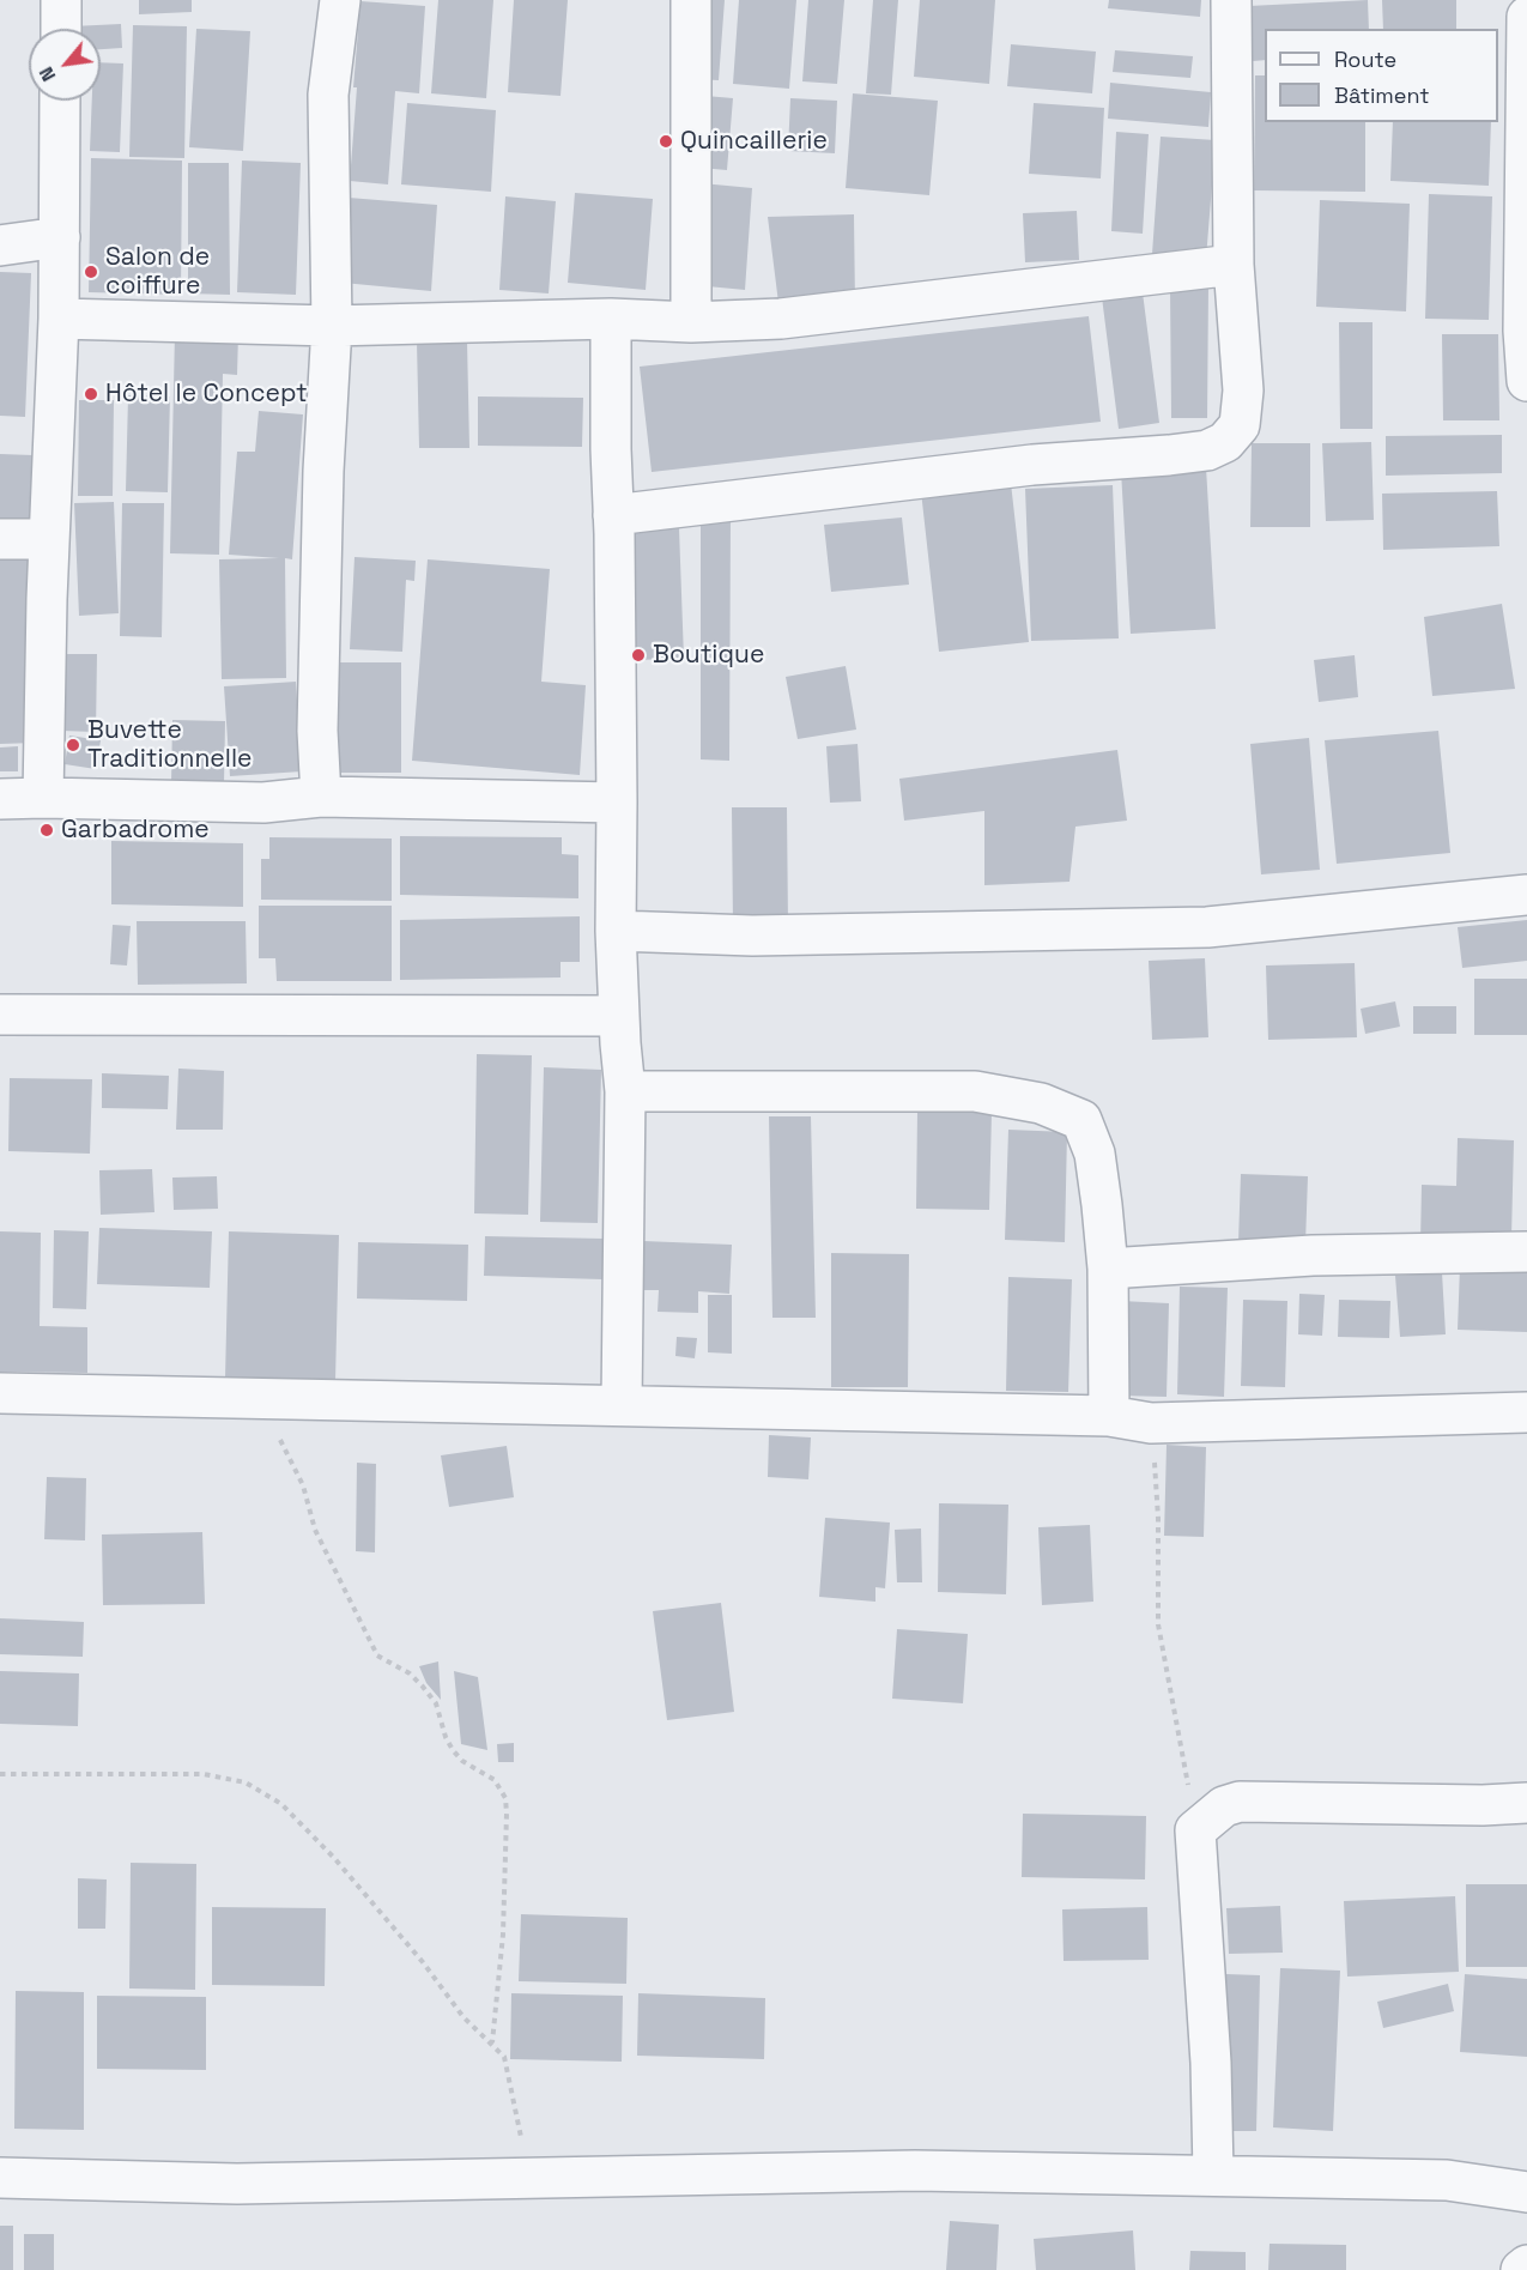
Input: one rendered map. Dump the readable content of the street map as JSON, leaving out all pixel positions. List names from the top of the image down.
{
  "places": [
    "Quincaillerie",
    "Salon de coiffure",
    "Hôtel le Concept",
    "Boutique",
    "Buvette Traditionnelle",
    "Garbadrome"
  ],
  "legend": ["Route", "Bâtiment"],
  "north": "bottom left"
}
